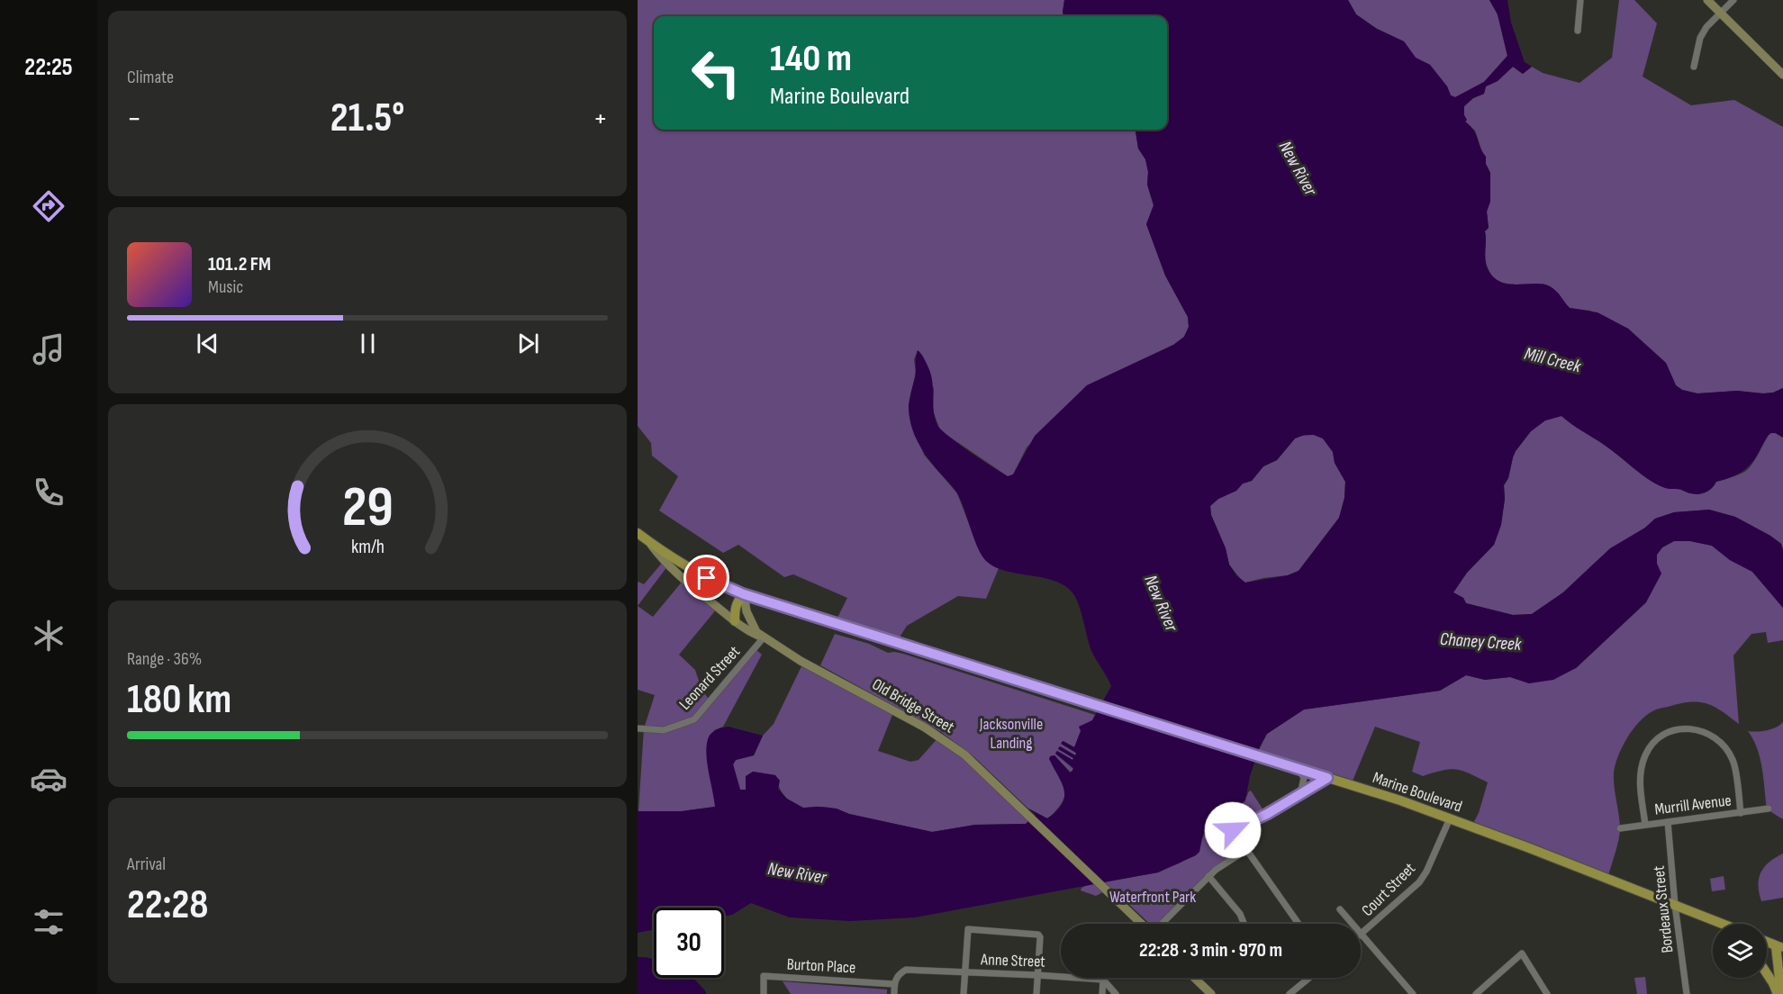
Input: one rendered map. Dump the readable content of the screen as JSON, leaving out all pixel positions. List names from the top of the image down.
{
  "streets": {
    "main road": ["Old Bridge Street", "Marine Boulevard"],
    "street": [
      "Leonard Street",
      "Murrill Avenue",
      "Court Street",
      "Bordeaux Street",
      "Anne Street",
      "Burton Place"
    ]
  },
  "crossings": [
    ["Leonard Street", "Old Bridge Street"],
    ["Old Bridge Street", "Marine Boulevard"],
    ["Marine Boulevard", "Court Street"],
    ["Marine Boulevard", "Bordeaux Street"],
    ["Murrill Avenue", "Bordeaux Street"],
    ["Anne Street", "Burton Place"]
  ],
  "water": ["New River", "Mill Creek", "Chaney Creek"],
  "parks": ["Jacksonville Landing", "Waterfront Park"],
  "page": {
    "tabs": "22:25",
    "tile": [
      "Climate",
      ["Range · 36%", "180 km"],
      ["Arrival", "22:28"]
    ],
    "turn": ["140 m", "Marine Boulevard"],
    "heat": ["−", "21.5°", "+"],
    "song": ["101.2 FM", "Music"],
    "limit": "30",
    "trip": "22:28 · 3 min · 970 m",
    "gauge": ["29", "km/h"]
  }
}
